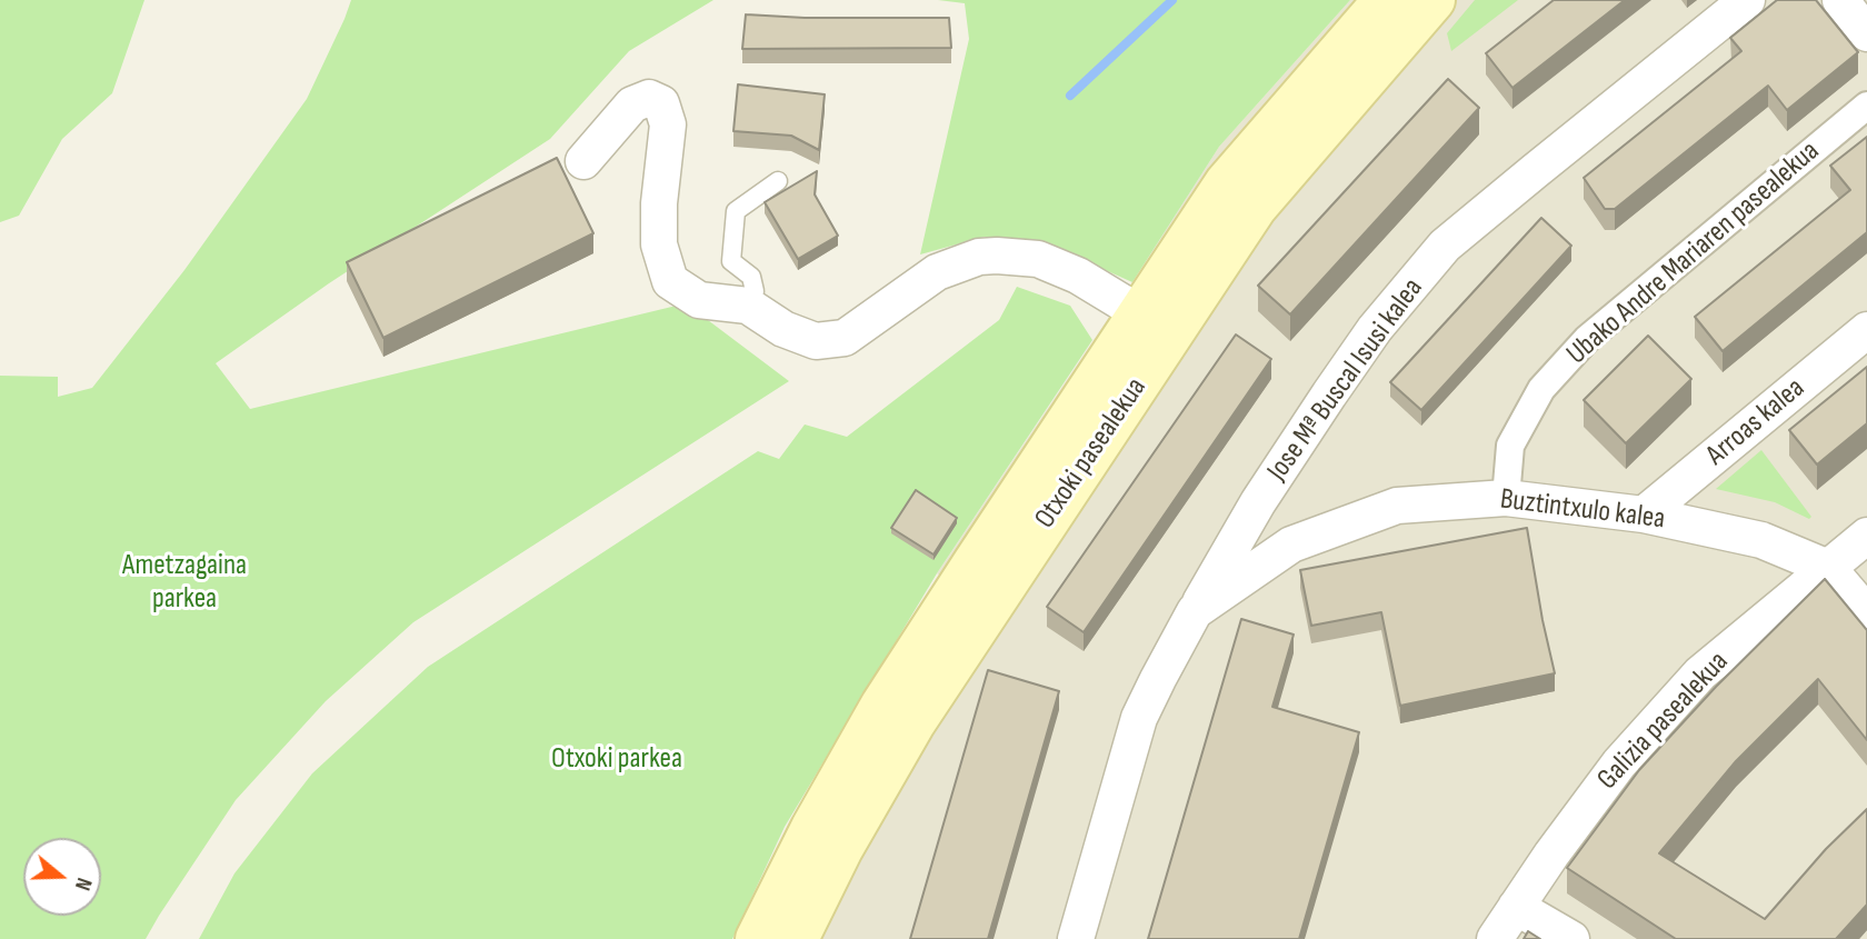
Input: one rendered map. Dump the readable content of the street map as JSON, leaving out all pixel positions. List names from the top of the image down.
{
  "streets": {
    "main road": ["Otxoki pasealekua"],
    "street": [
      "Ubako Andre Mariaren pasealekua",
      "Jose Mª Buscal Isusi kalea",
      "Arroas kalea",
      "Buztintxulo kalea",
      "Galizia pasealekua"
    ]
  },
  "crossings": [
    ["Ubako Andre Mariaren pasealekua", "Buztintxulo kalea"],
    ["Jose Mª Buscal Isusi kalea", "Buztintxulo kalea"],
    ["Arroas kalea", "Buztintxulo kalea"],
    ["Buztintxulo kalea", "Galizia pasealekua"]
  ],
  "parks": ["Ametzagaina parkea", "Otxoki parkea"],
  "north": "right"
}
